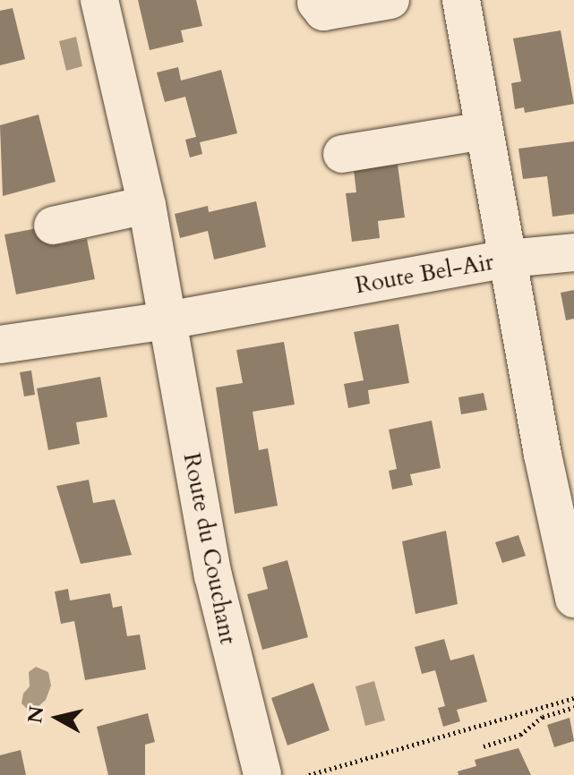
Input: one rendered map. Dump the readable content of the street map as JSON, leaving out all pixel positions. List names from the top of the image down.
{
  "streets": {
    "street": ["Route Bel-Air", "Route du Couchant"]
  },
  "crossings": [
    ["Route Bel-Air", "Route du Couchant"]
  ],
  "north": "left"
}
